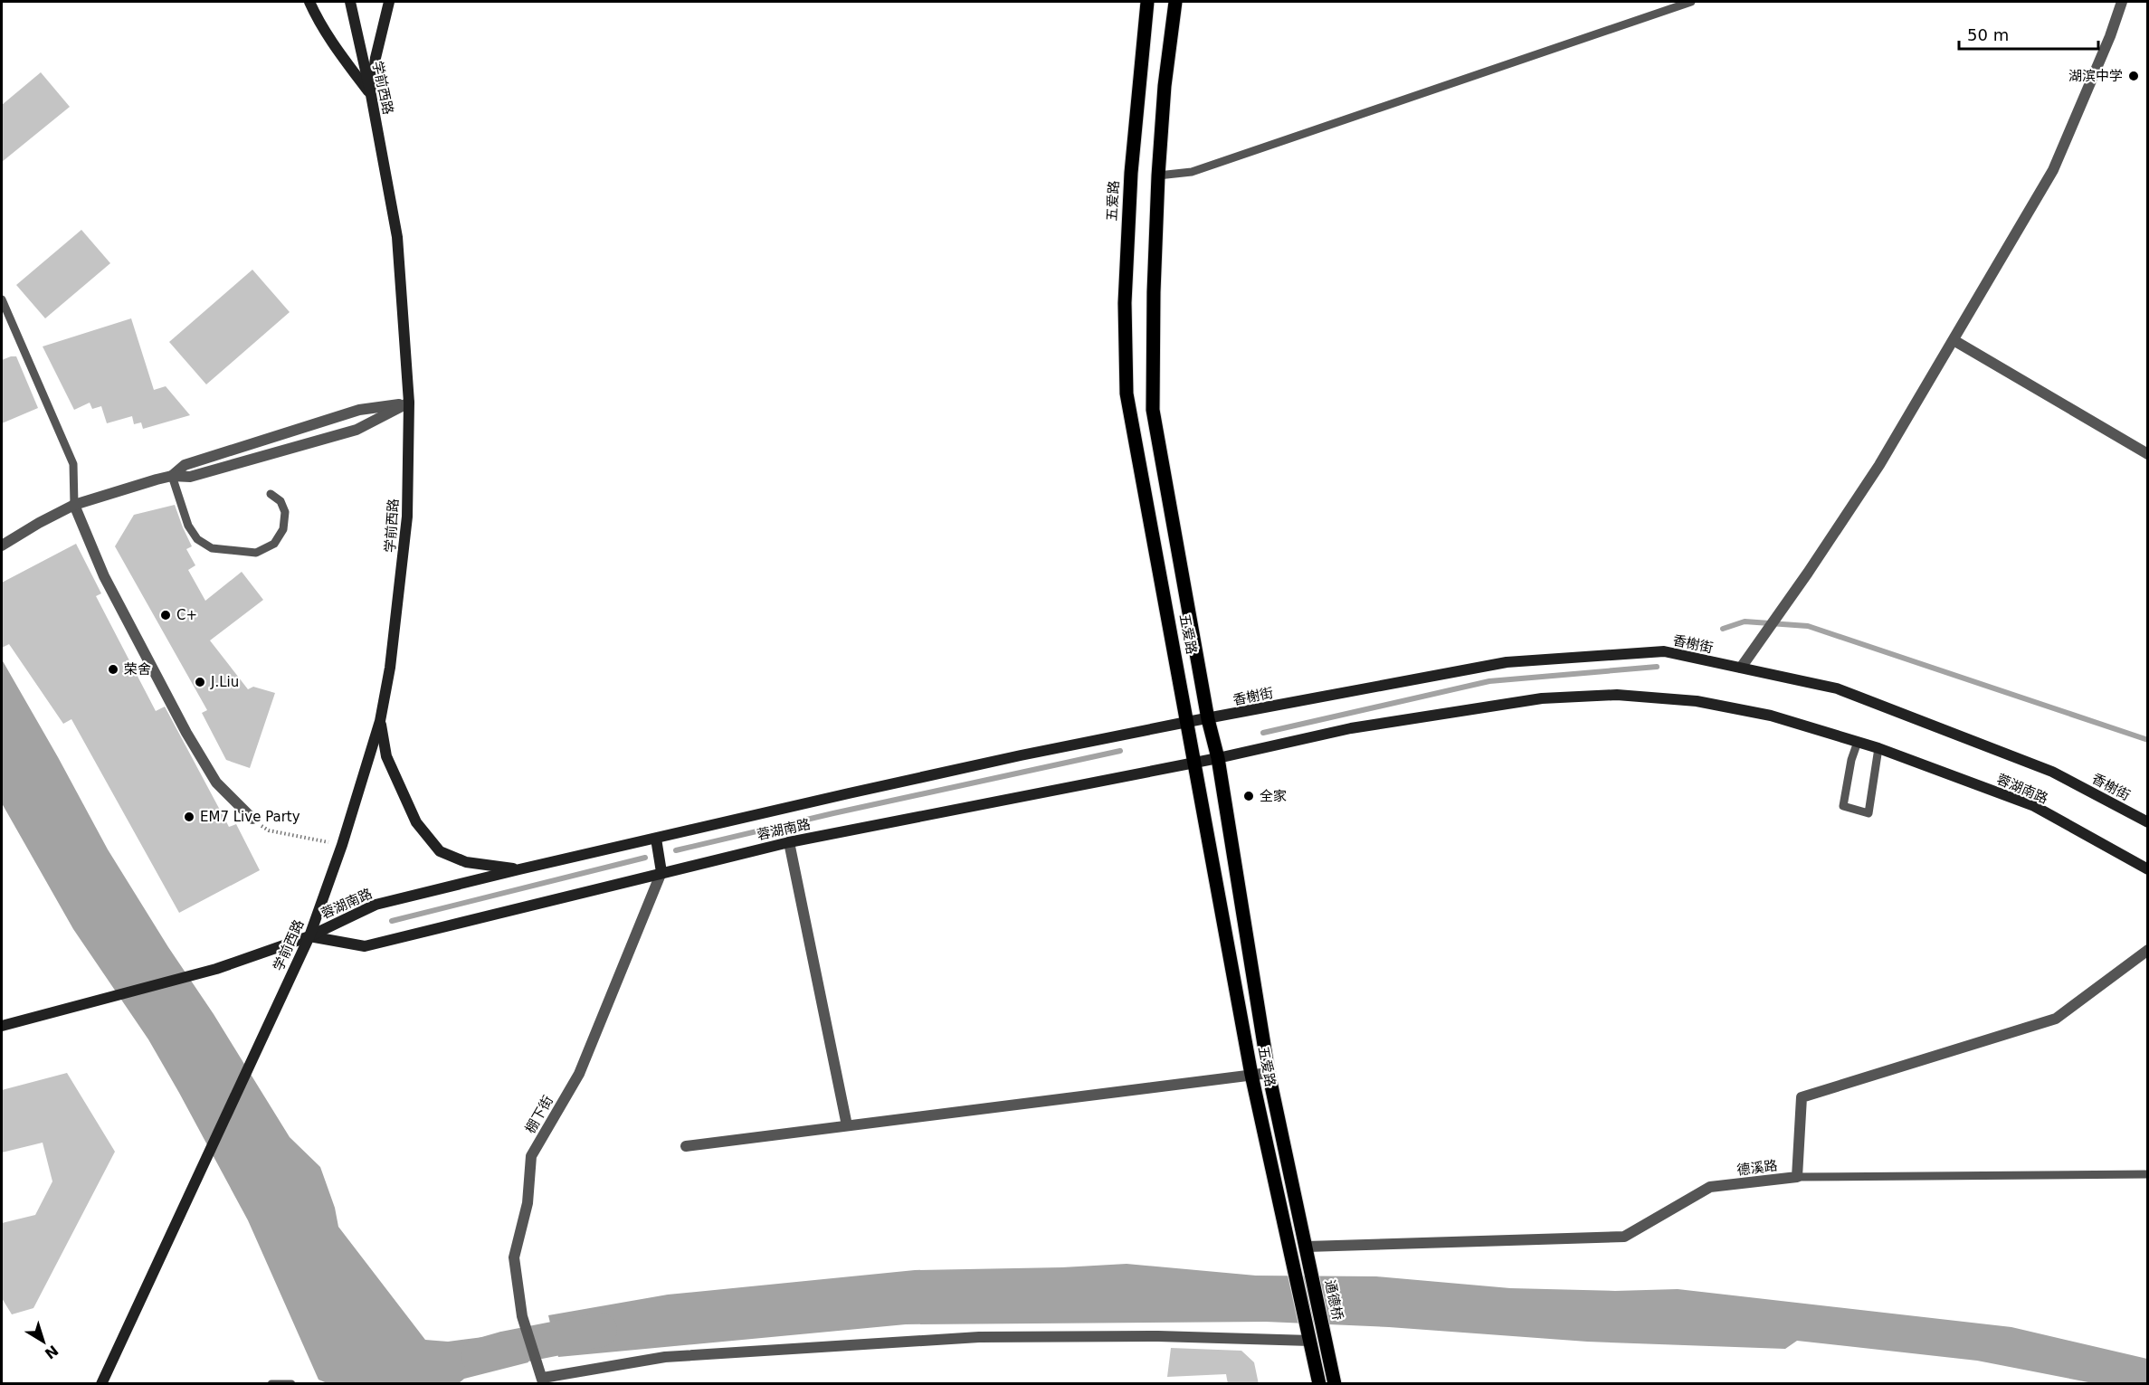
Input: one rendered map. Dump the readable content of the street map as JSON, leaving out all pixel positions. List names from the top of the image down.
{
  "streets": {
    "main road": [
      "学前西路",
      "五爱路",
      "香榭街",
      "蓉湖南路",
      "通德桥"
    ],
    "street": ["棚下街", "德溪路"]
  },
  "crossings": [
    ["学前西路", "蓉湖南路"],
    ["五爱路", "香榭街"],
    ["五爱路", "蓉湖南路"],
    ["五爱路", "德溪路"],
    ["五爱路", "通德桥"],
    ["香榭街", "蓉湖南路"],
    ["蓉湖南路", "棚下街"]
  ],
  "places": [
    "湖滨中学",
    "C+",
    "荣舍",
    "J.Liu",
    "全家",
    "EM7 Live Party"
  ],
  "scale_bar": "50 m",
  "north": "bottom right"
}
